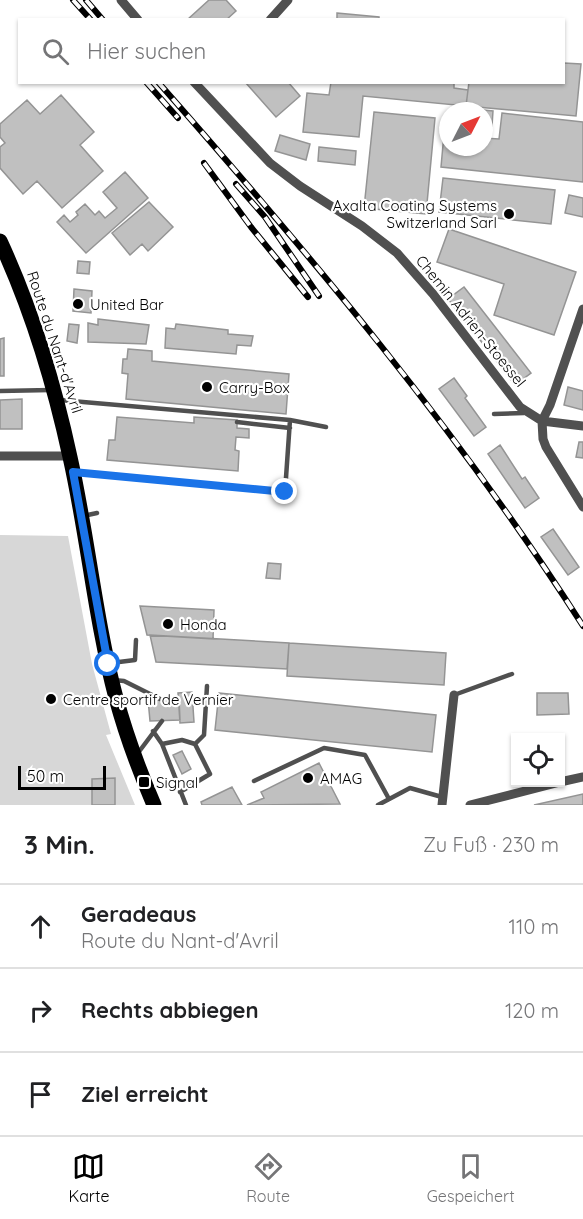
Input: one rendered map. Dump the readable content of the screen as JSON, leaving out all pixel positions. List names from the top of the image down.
{
  "streets": {
    "main road": ["Route du Nant-d'Avril"],
    "street": ["Chemin Adrien-Stoessel"]
  },
  "places": {
    "other": [
      "Axalta Coating Systems Switzerland Sarl",
      "United Bar",
      "Carry-Box",
      "Honda",
      "Centre sportif de Vernier",
      "AMAG"
    ],
    "transit": ["Signal"]
  },
  "scale_bar": "50 m",
  "north": "top right",
  "page": {
    "search": "Hier suchen",
    "scale": "50 m",
    "heading": ["3 Min.", "Zu Fuß · 230 m"],
    "list": [
      ["Geradeaus", "Route du Nant-d'Avril", "110 m"],
      ["Rechts abbiegen", "120 m"],
      "Ziel erreicht"
    ],
    "nav": ["Karte", "Route", "Gespeichert"]
  }
}
